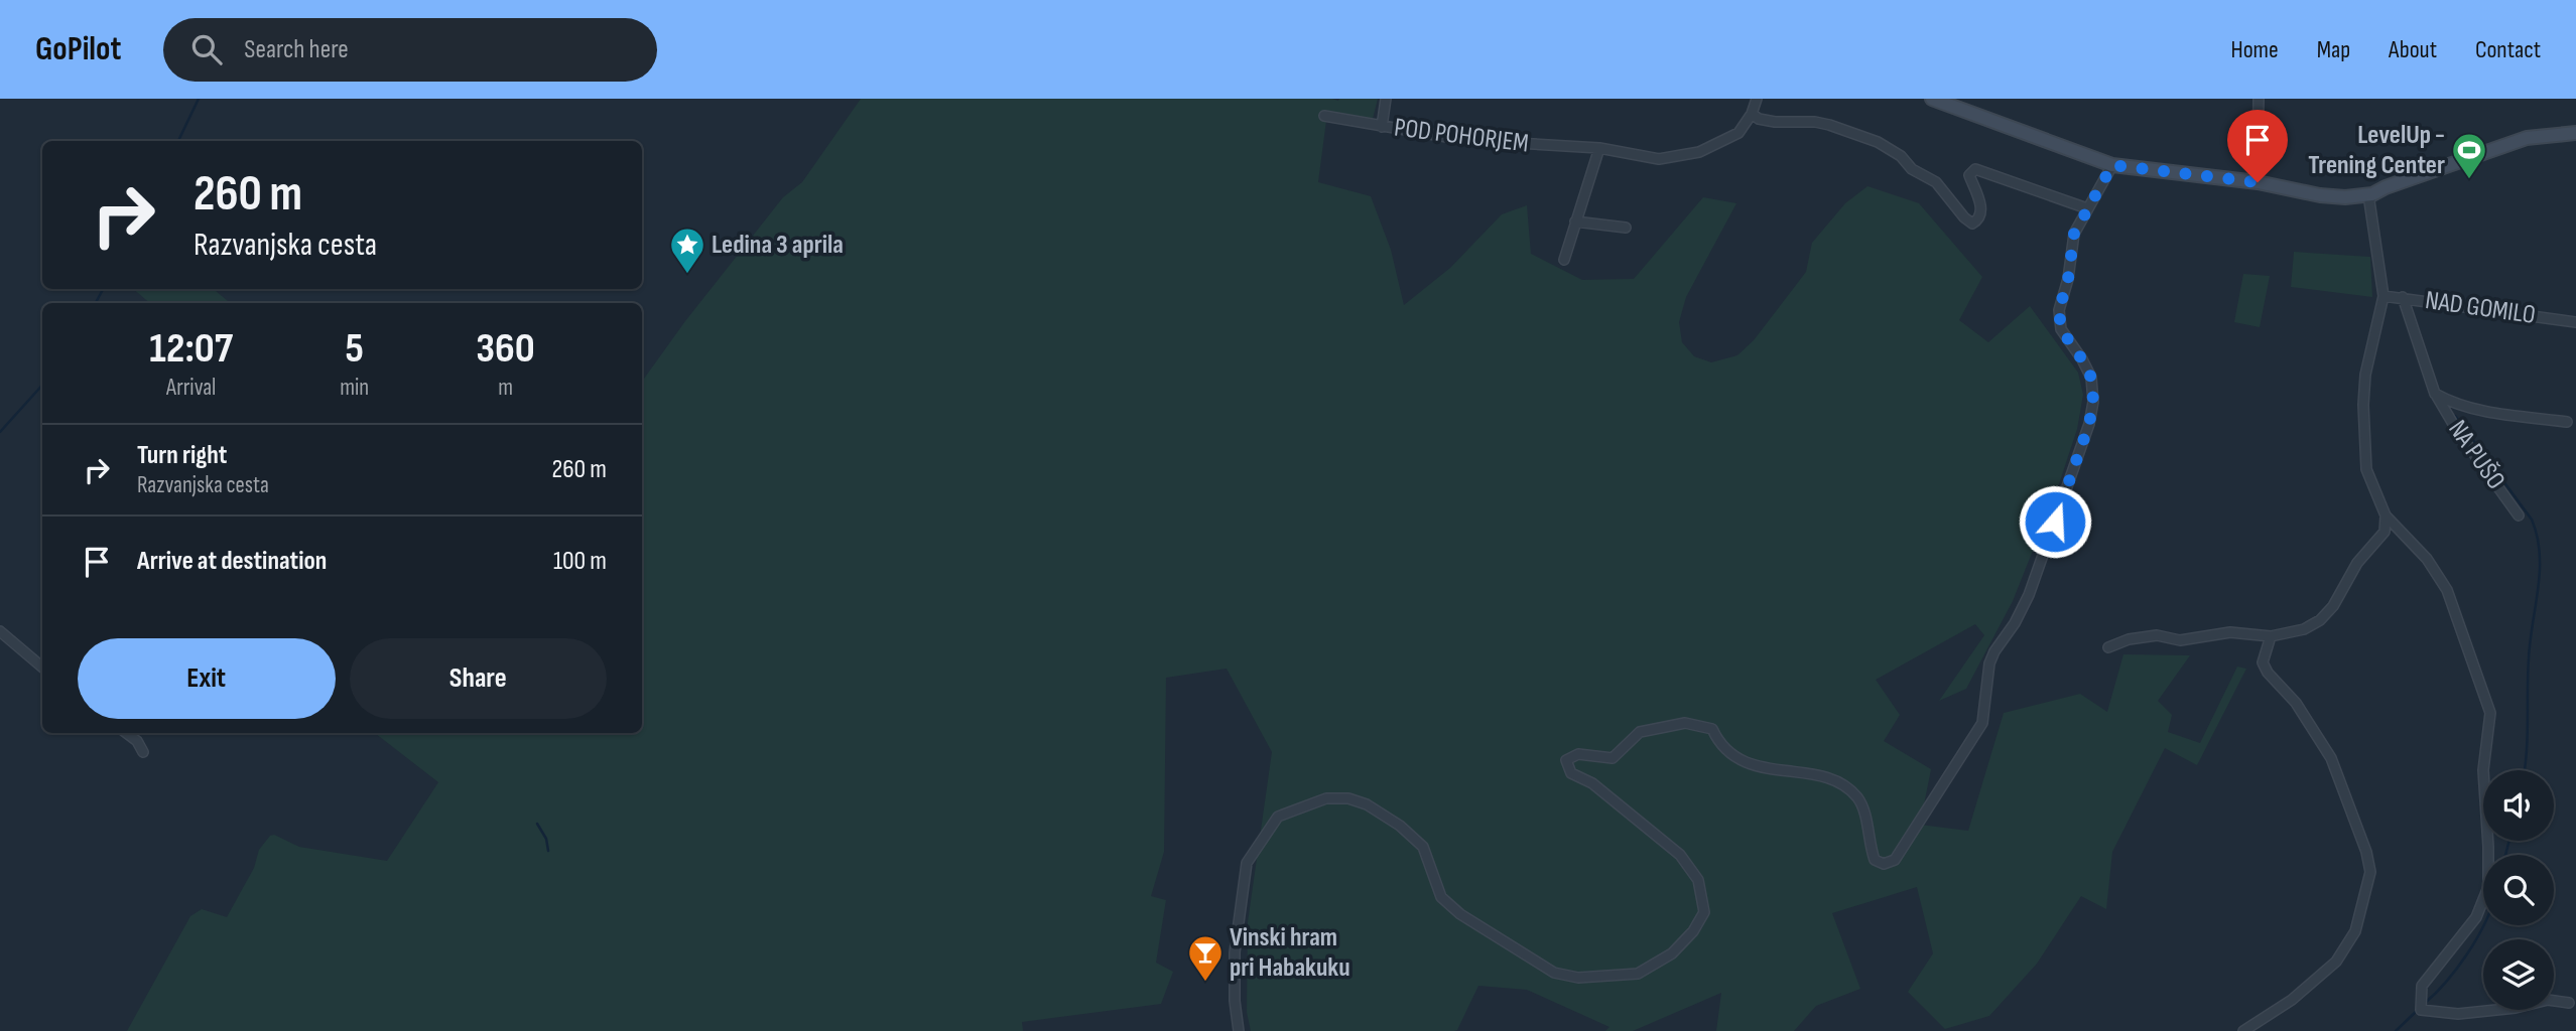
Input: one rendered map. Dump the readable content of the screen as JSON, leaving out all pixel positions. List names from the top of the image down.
{
  "streets": {
    "street": ["POD POHORJEM", "NAD GOMILO", "NA PUŠO"]
  },
  "crossings": [
    ["NAD GOMILO", "NA PUŠO"]
  ],
  "places": {
    "sports": ["LevelUp - Trening Center"],
    "place": ["Ledina 3 aprila"],
    "bar": ["Vinski hram pri Habakuku"]
  },
  "page": {
    "header": "GoPilot",
    "search": "Search here",
    "nav": [
      "Home",
      "Map",
      "About",
      "Contact"
    ],
    "turn": ["260 m", "Razvanjska cesta"],
    "eta": [
      "12:07",
      "Arrival",
      "5",
      "min",
      "360",
      "m"
    ],
    "list": [
      {
        "name": "Turn right",
        "note": "Razvanjska cesta",
        "value": "260 m"
      },
      {
        "name": "Arrive at destination",
        "value": "100 m"
      }
    ],
    "buttons": ["Exit", "Share"]
  }
}
